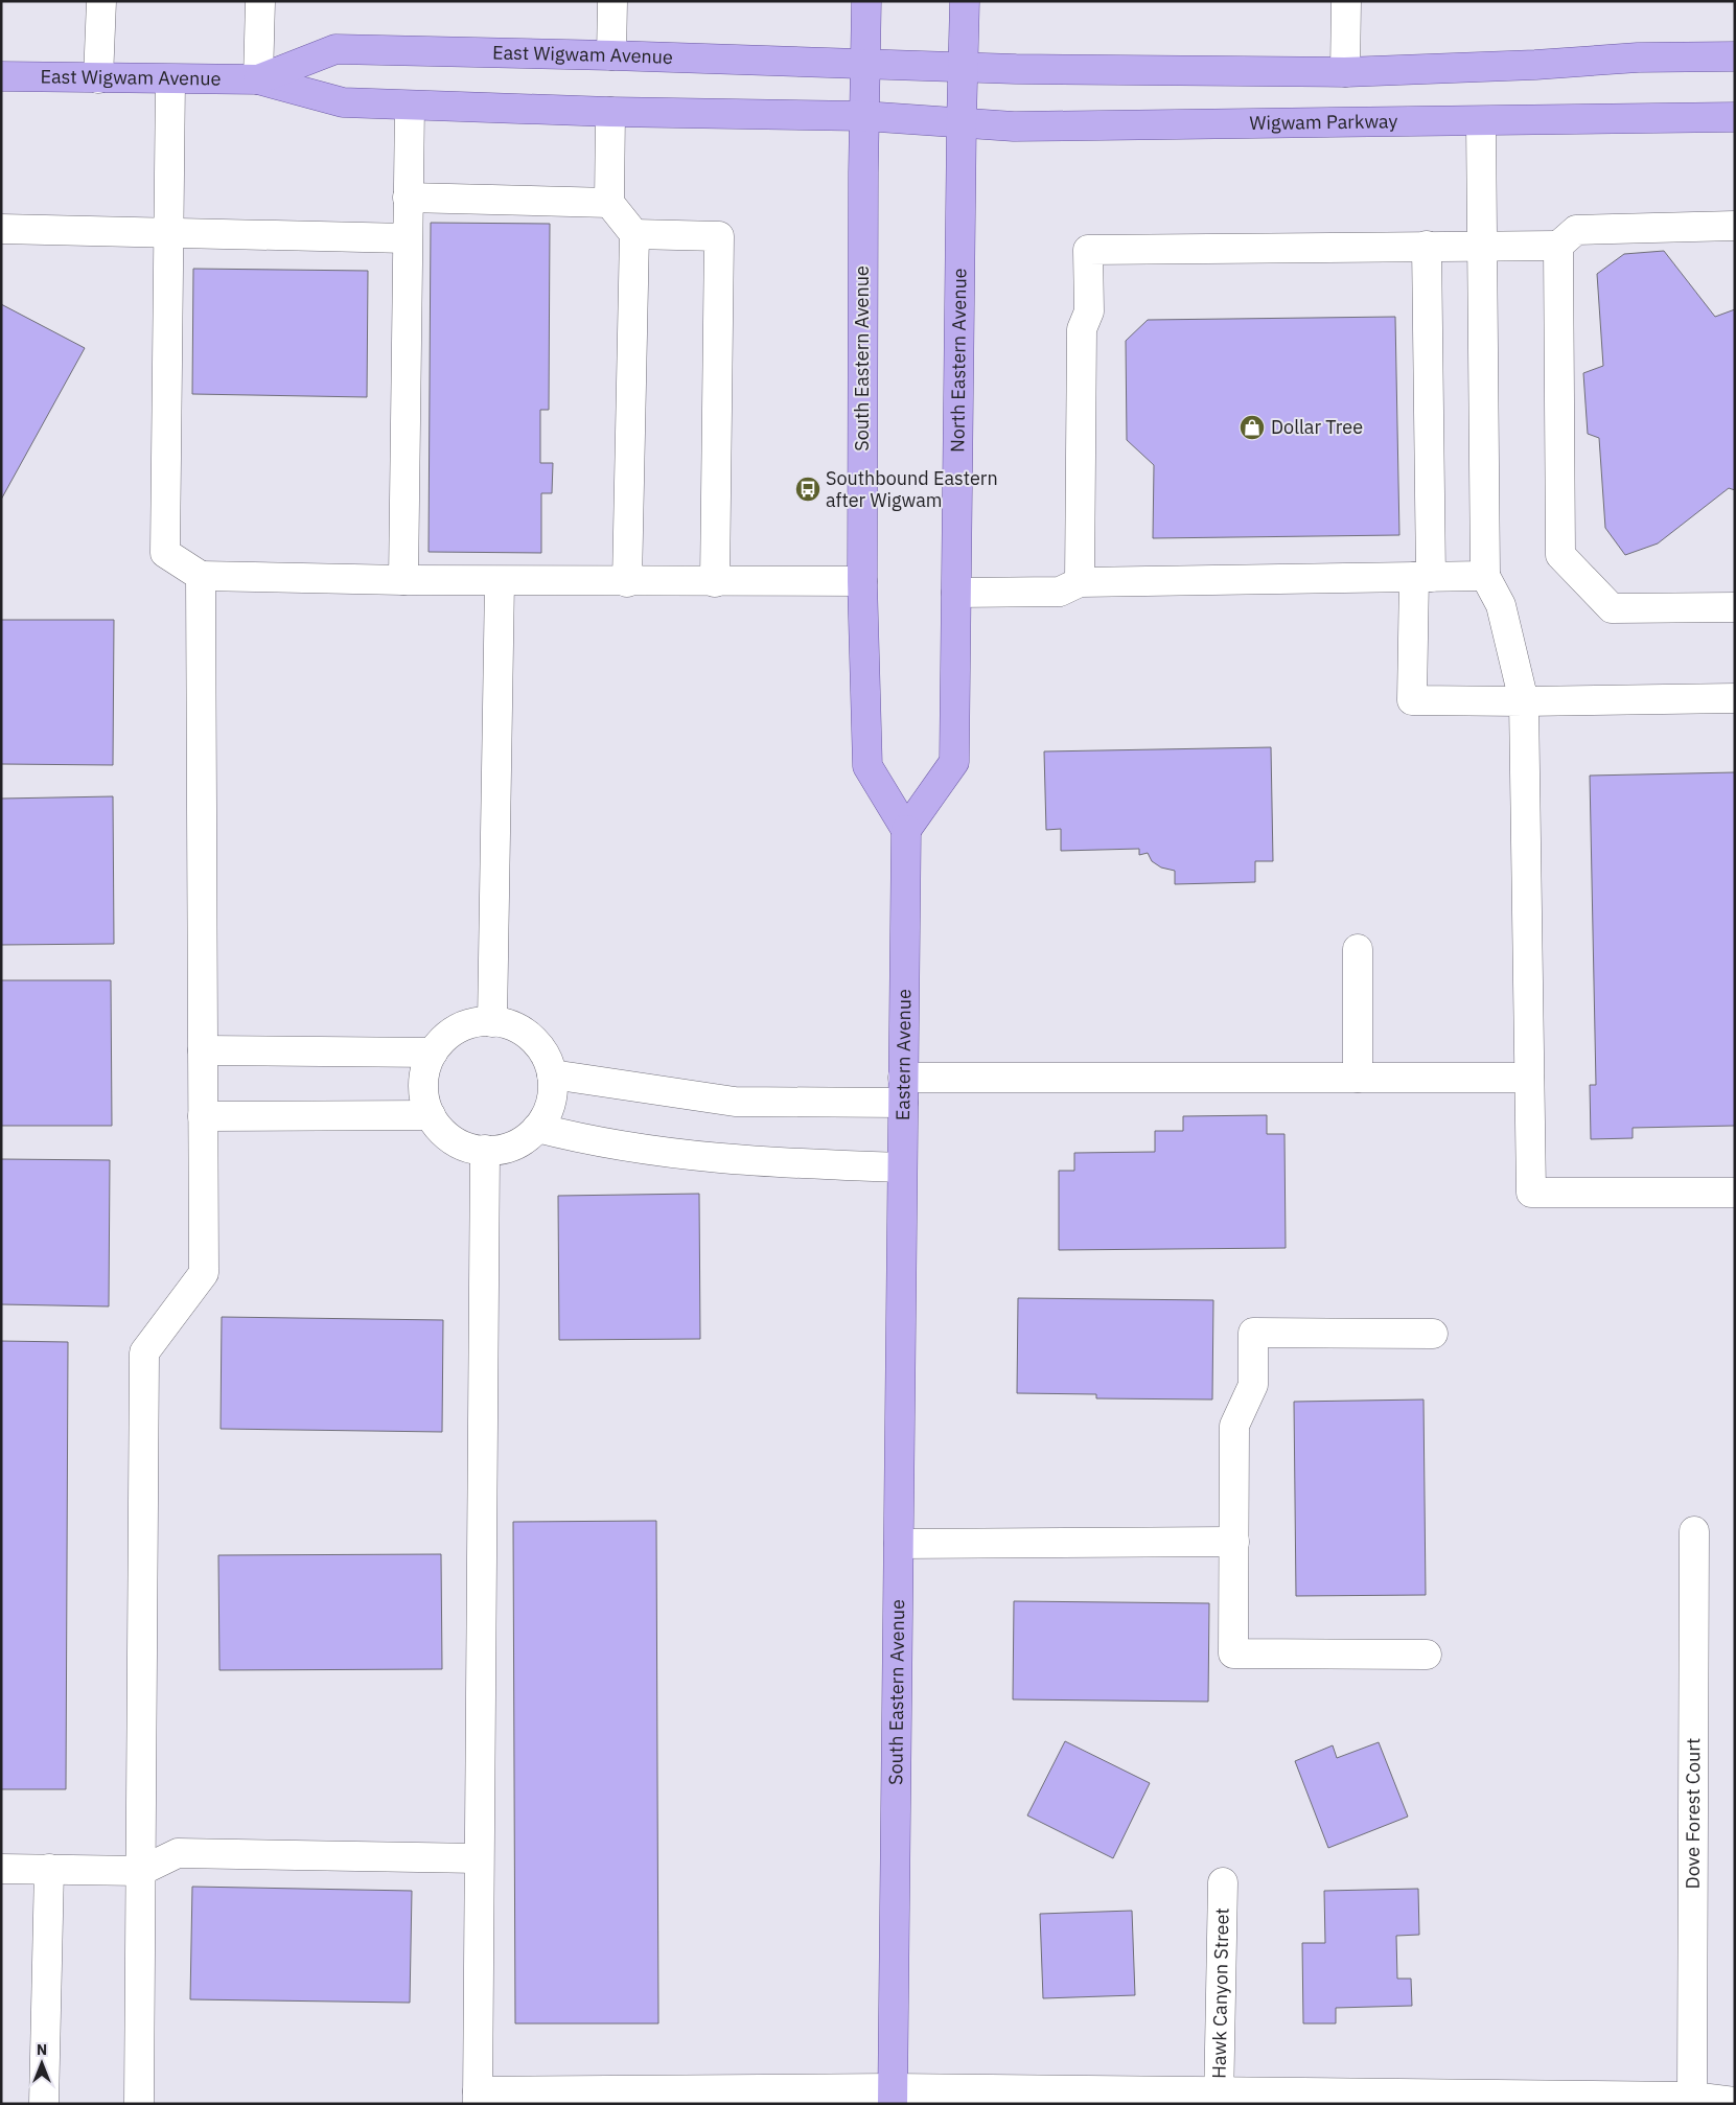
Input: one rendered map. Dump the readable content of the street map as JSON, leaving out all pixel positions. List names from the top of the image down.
{
  "streets": {
    "main road": [
      "East Wigwam Avenue",
      "Wigwam Parkway",
      "South Eastern Avenue",
      "North Eastern Avenue",
      "Eastern Avenue"
    ],
    "street": ["Dove Forest Court", "Hawk Canyon Street"]
  },
  "crossings": [
    ["East Wigwam Avenue", "Wigwam Parkway"],
    ["East Wigwam Avenue", "South Eastern Avenue"],
    ["East Wigwam Avenue", "North Eastern Avenue"],
    ["Wigwam Parkway", "North Eastern Avenue"],
    ["South Eastern Avenue", "North Eastern Avenue"],
    ["South Eastern Avenue", "Eastern Avenue"],
    ["North Eastern Avenue", "Eastern Avenue"]
  ],
  "places": {
    "shop": ["Dollar Tree"],
    "bus stop": ["Southbound Eastern after Wigwam"]
  },
  "north": "top"
}
